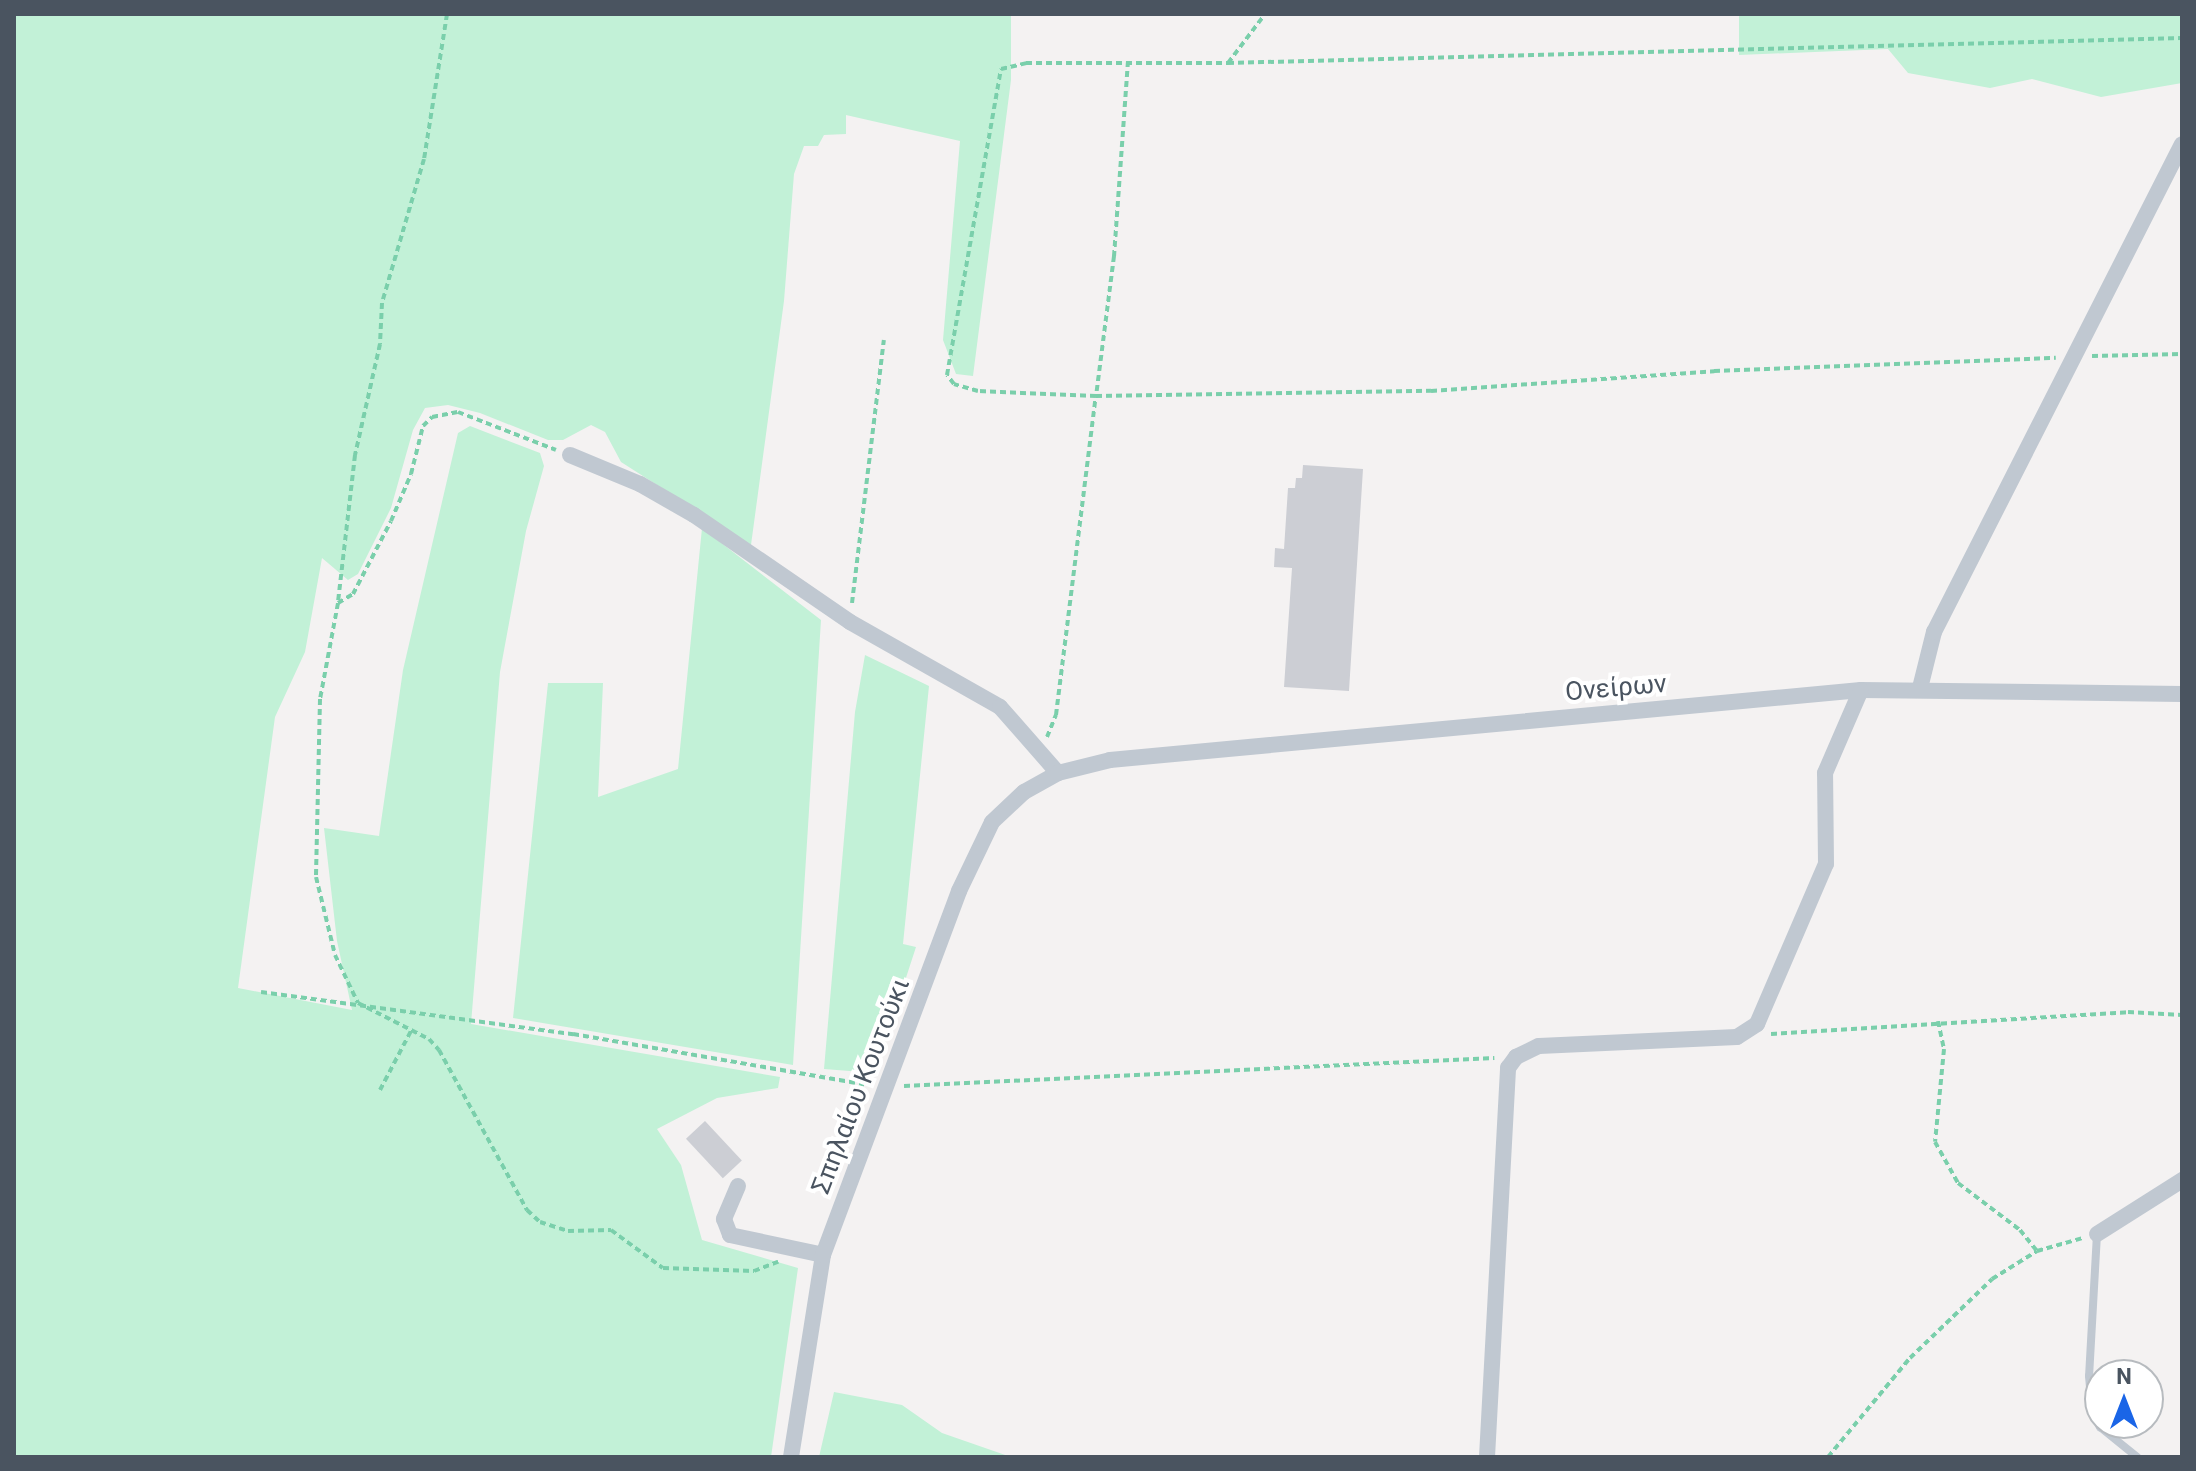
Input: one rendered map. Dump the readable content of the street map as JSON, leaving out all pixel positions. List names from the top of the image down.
{
  "streets": {
    "street": ["Ονείρων", "Σπηλαίου Κουτούκι"]
  },
  "crossings": [
    ["Ονείρων", "Σπηλαίου Κουτούκι"]
  ],
  "north": "top"
}
